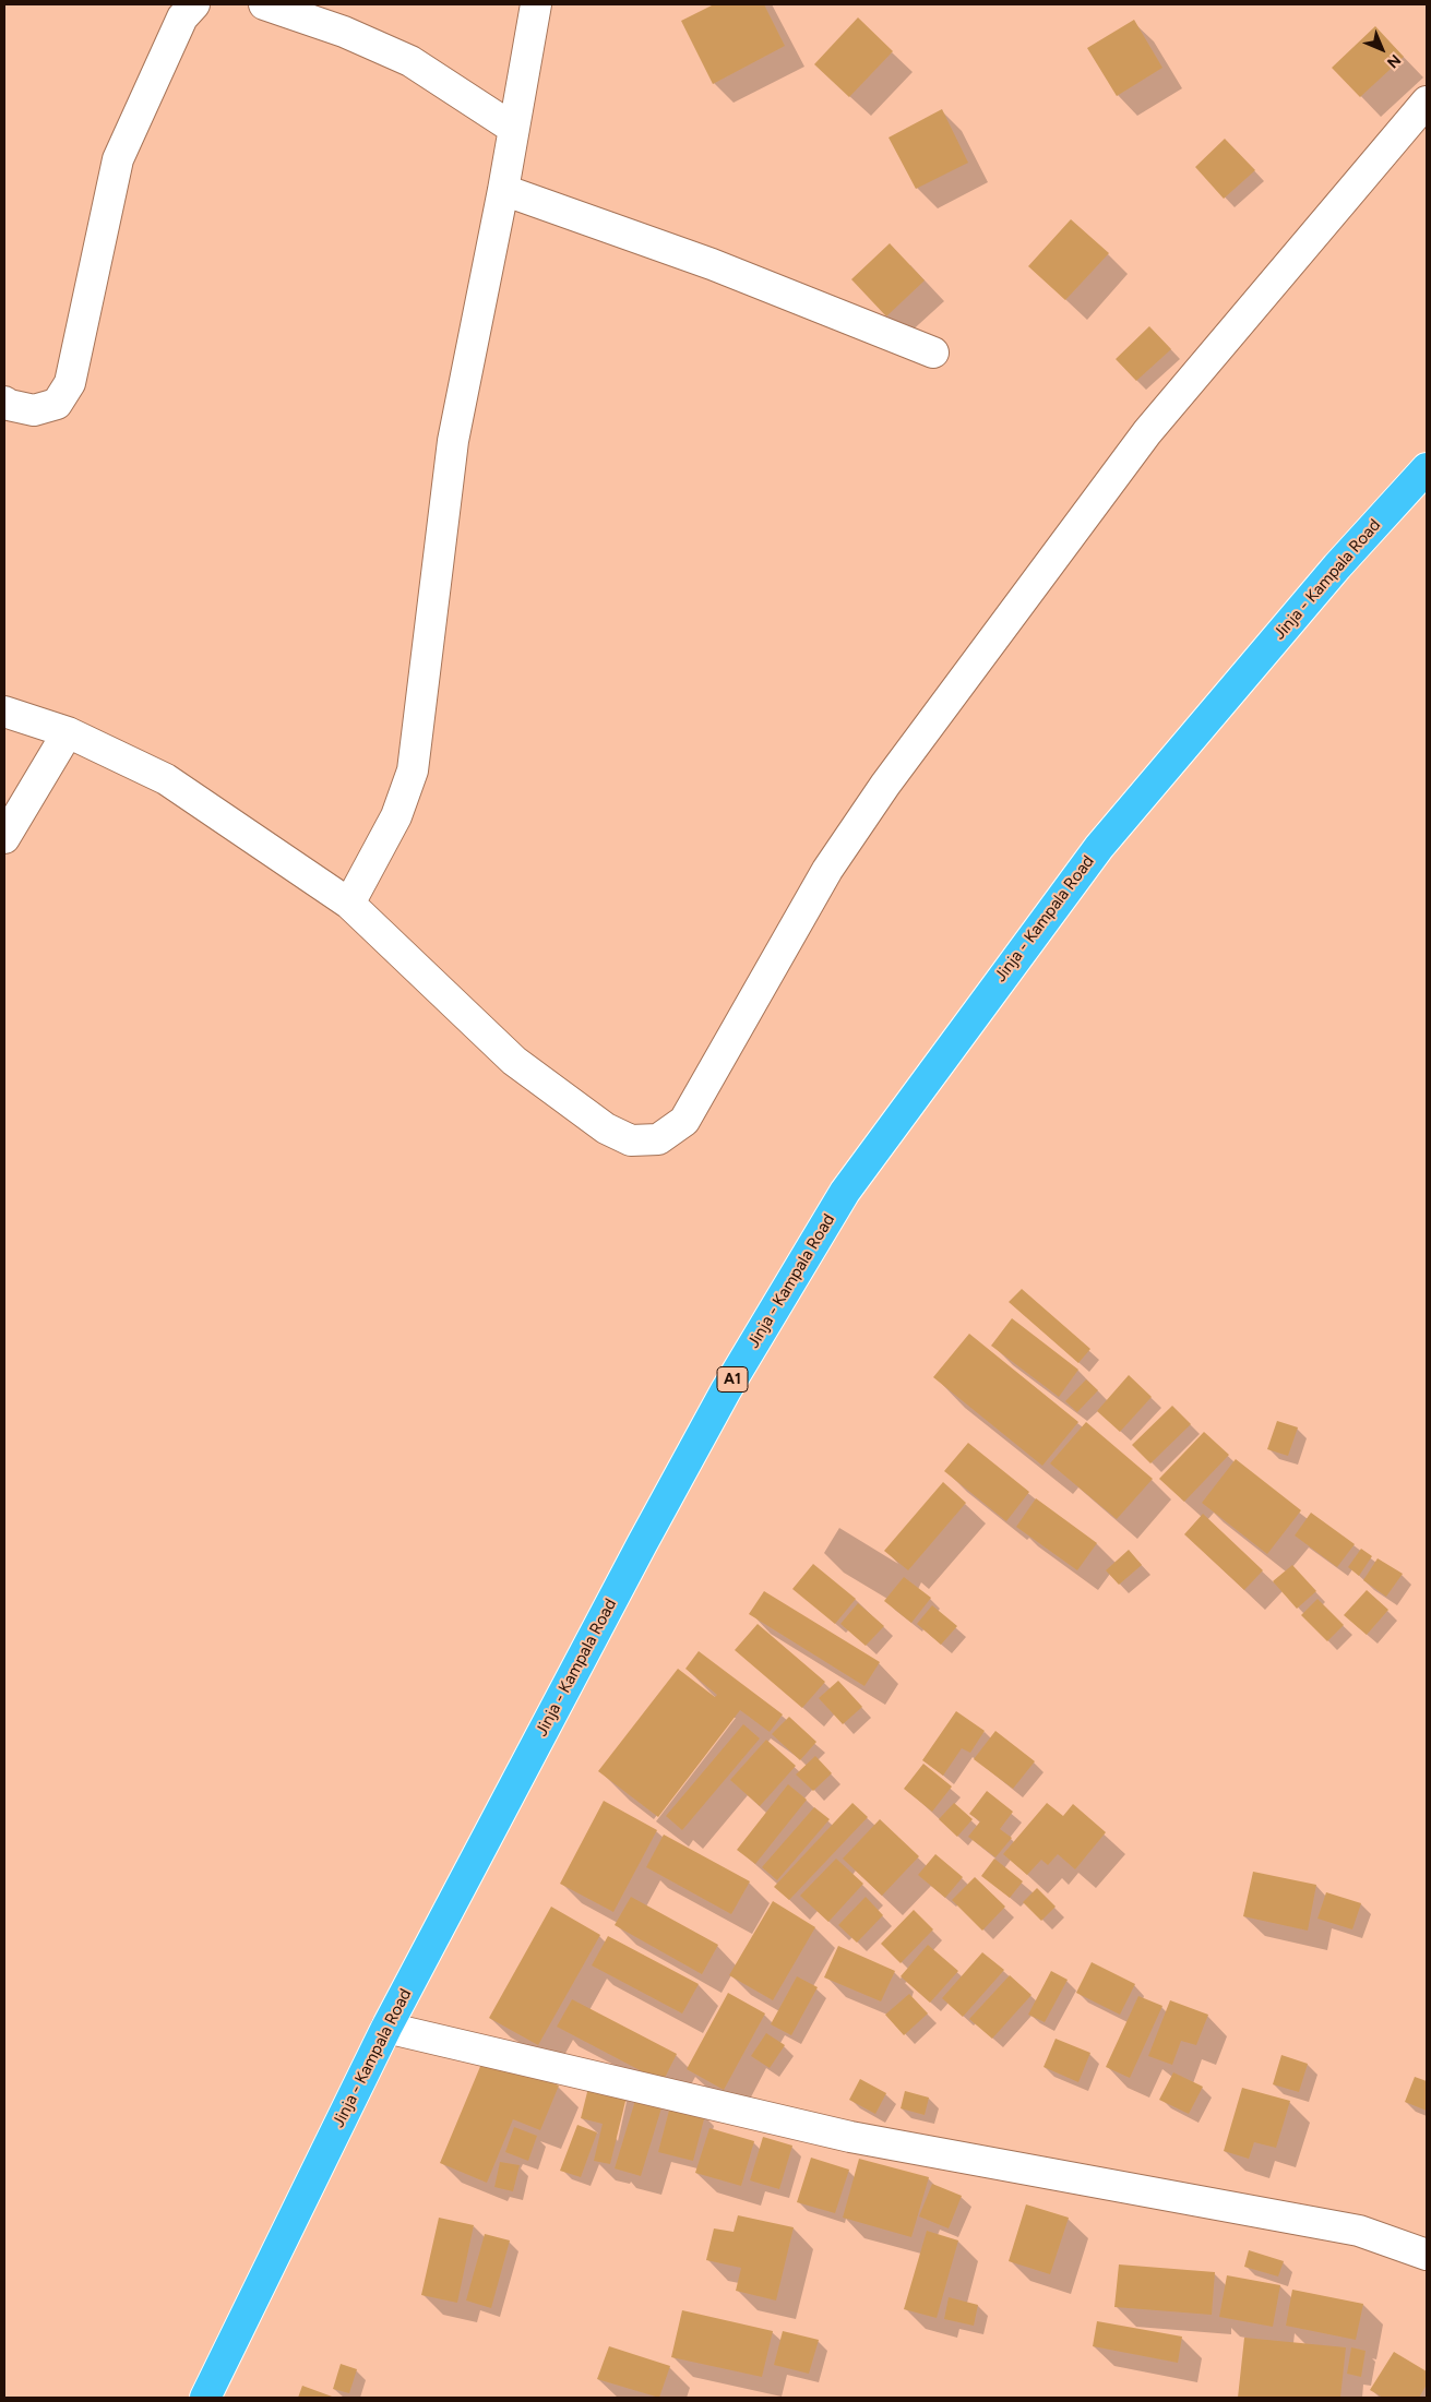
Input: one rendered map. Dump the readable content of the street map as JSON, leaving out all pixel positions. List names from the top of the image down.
{
  "streets": {
    "highway": ["Jinja - Kampala Road", "A1"]
  },
  "north": "bottom right"
}
